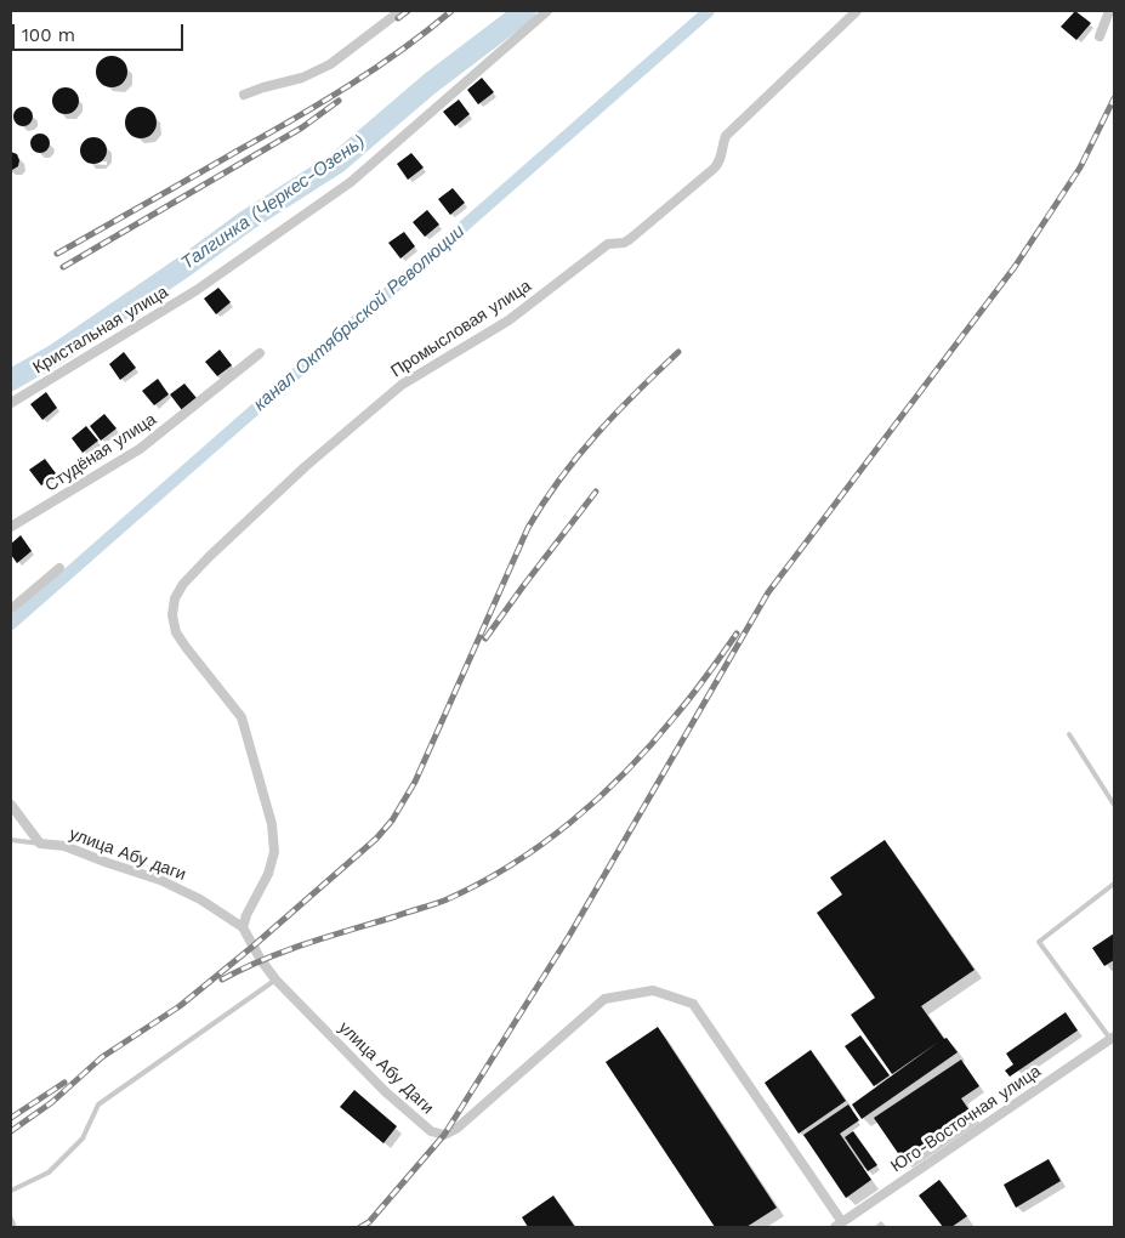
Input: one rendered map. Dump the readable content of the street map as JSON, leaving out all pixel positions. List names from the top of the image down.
{
  "streets": {
    "street": [
      "Промысловая улица",
      "Кристальная улица",
      "Студёная улица",
      "улица Абу даги",
      "улица Абу Даги",
      "Юго-Восточная улица"
    ]
  },
  "crossings": [
    ["Промысловая улица", "улица Абу даги"],
    ["Промысловая улица", "улица Абу Даги"],
    ["улица Абу даги", "улица Абу Даги"],
    ["улица Абу Даги", "Юго-Восточная улица"]
  ],
  "water": ["Талгинка (Черкес-Озень)", "канал Октябрьской Революции"],
  "scale_bar": "100 m"
}
